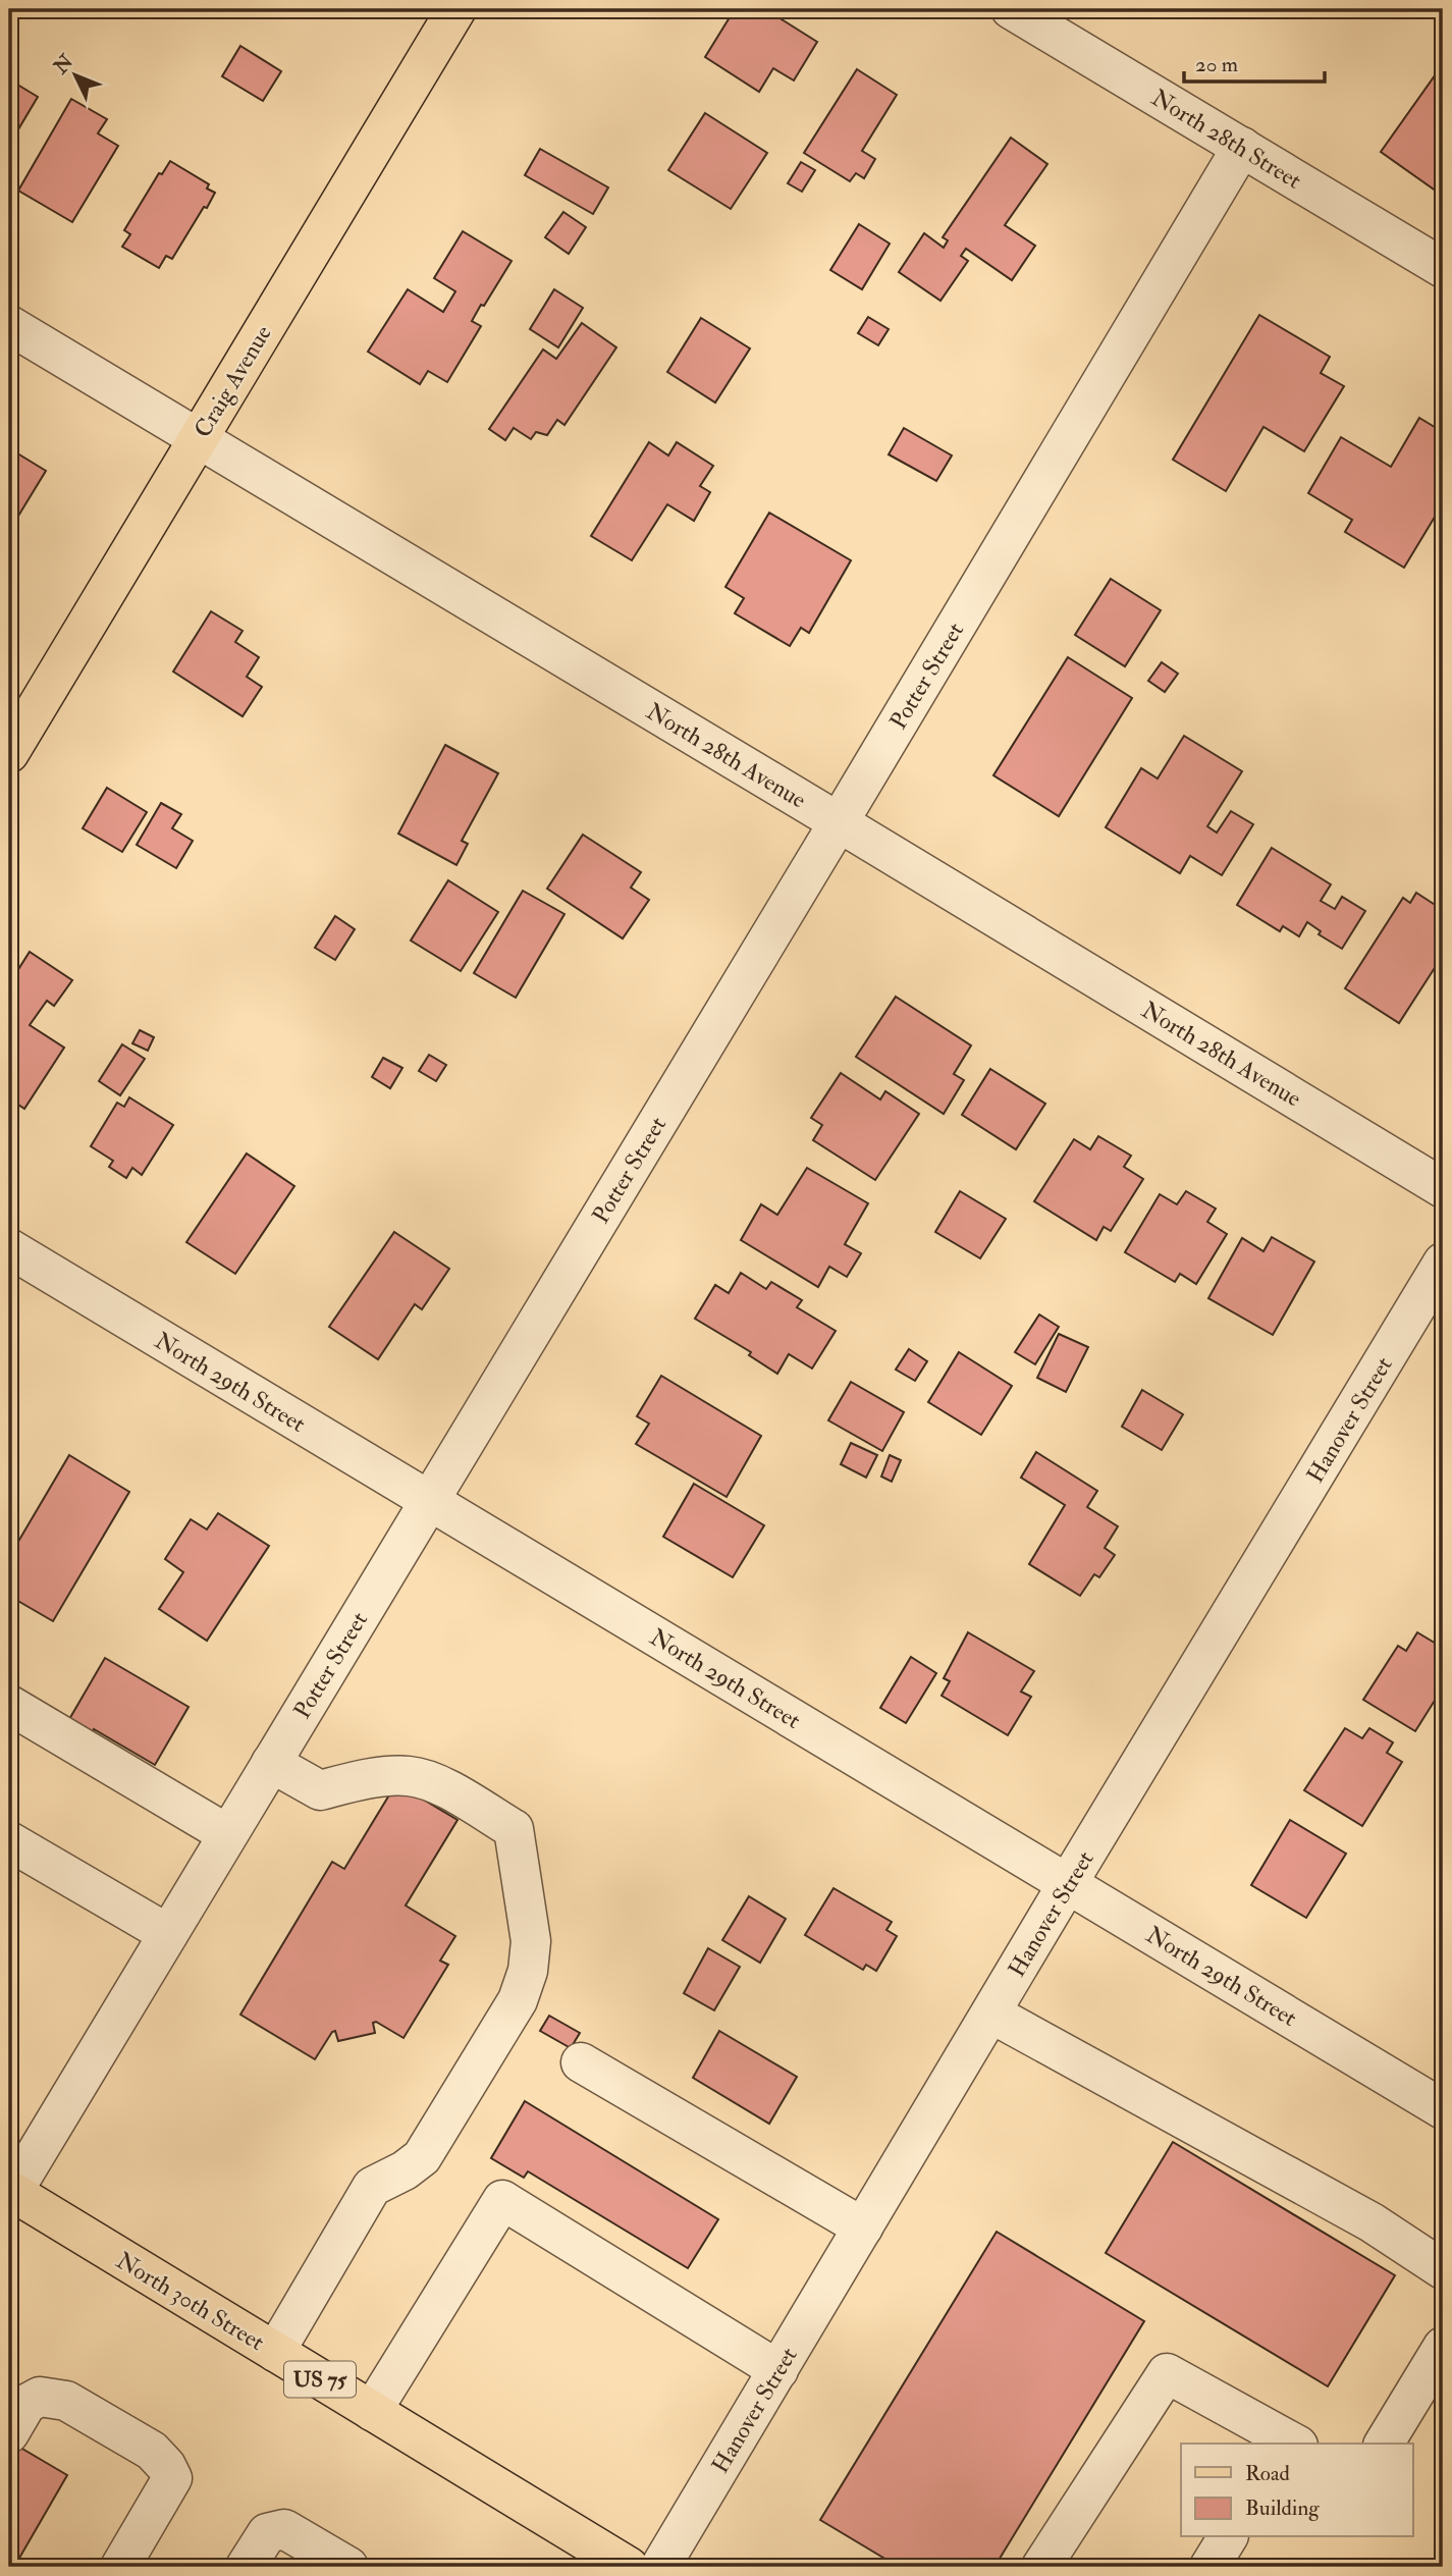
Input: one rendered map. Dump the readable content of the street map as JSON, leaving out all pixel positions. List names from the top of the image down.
{
  "streets": {
    "main road": ["Craig Avenue", "North 30th Street", "US 75"],
    "street": [
      "North 28th Street",
      "Potter Street",
      "North 28th Avenue",
      "North 29th Street",
      "Hanover Street"
    ]
  },
  "crossings": [
    ["North 28th Street", "Potter Street"],
    ["Craig Avenue", "North 28th Avenue"],
    ["Potter Street", "North 28th Avenue"],
    ["Potter Street", "North 29th Street"],
    ["Potter Street", "North 30th Street"],
    ["North 29th Street", "Hanover Street"]
  ],
  "legend": ["Road", "Building"],
  "scale_bar": "20 m",
  "north": "top left"
}
